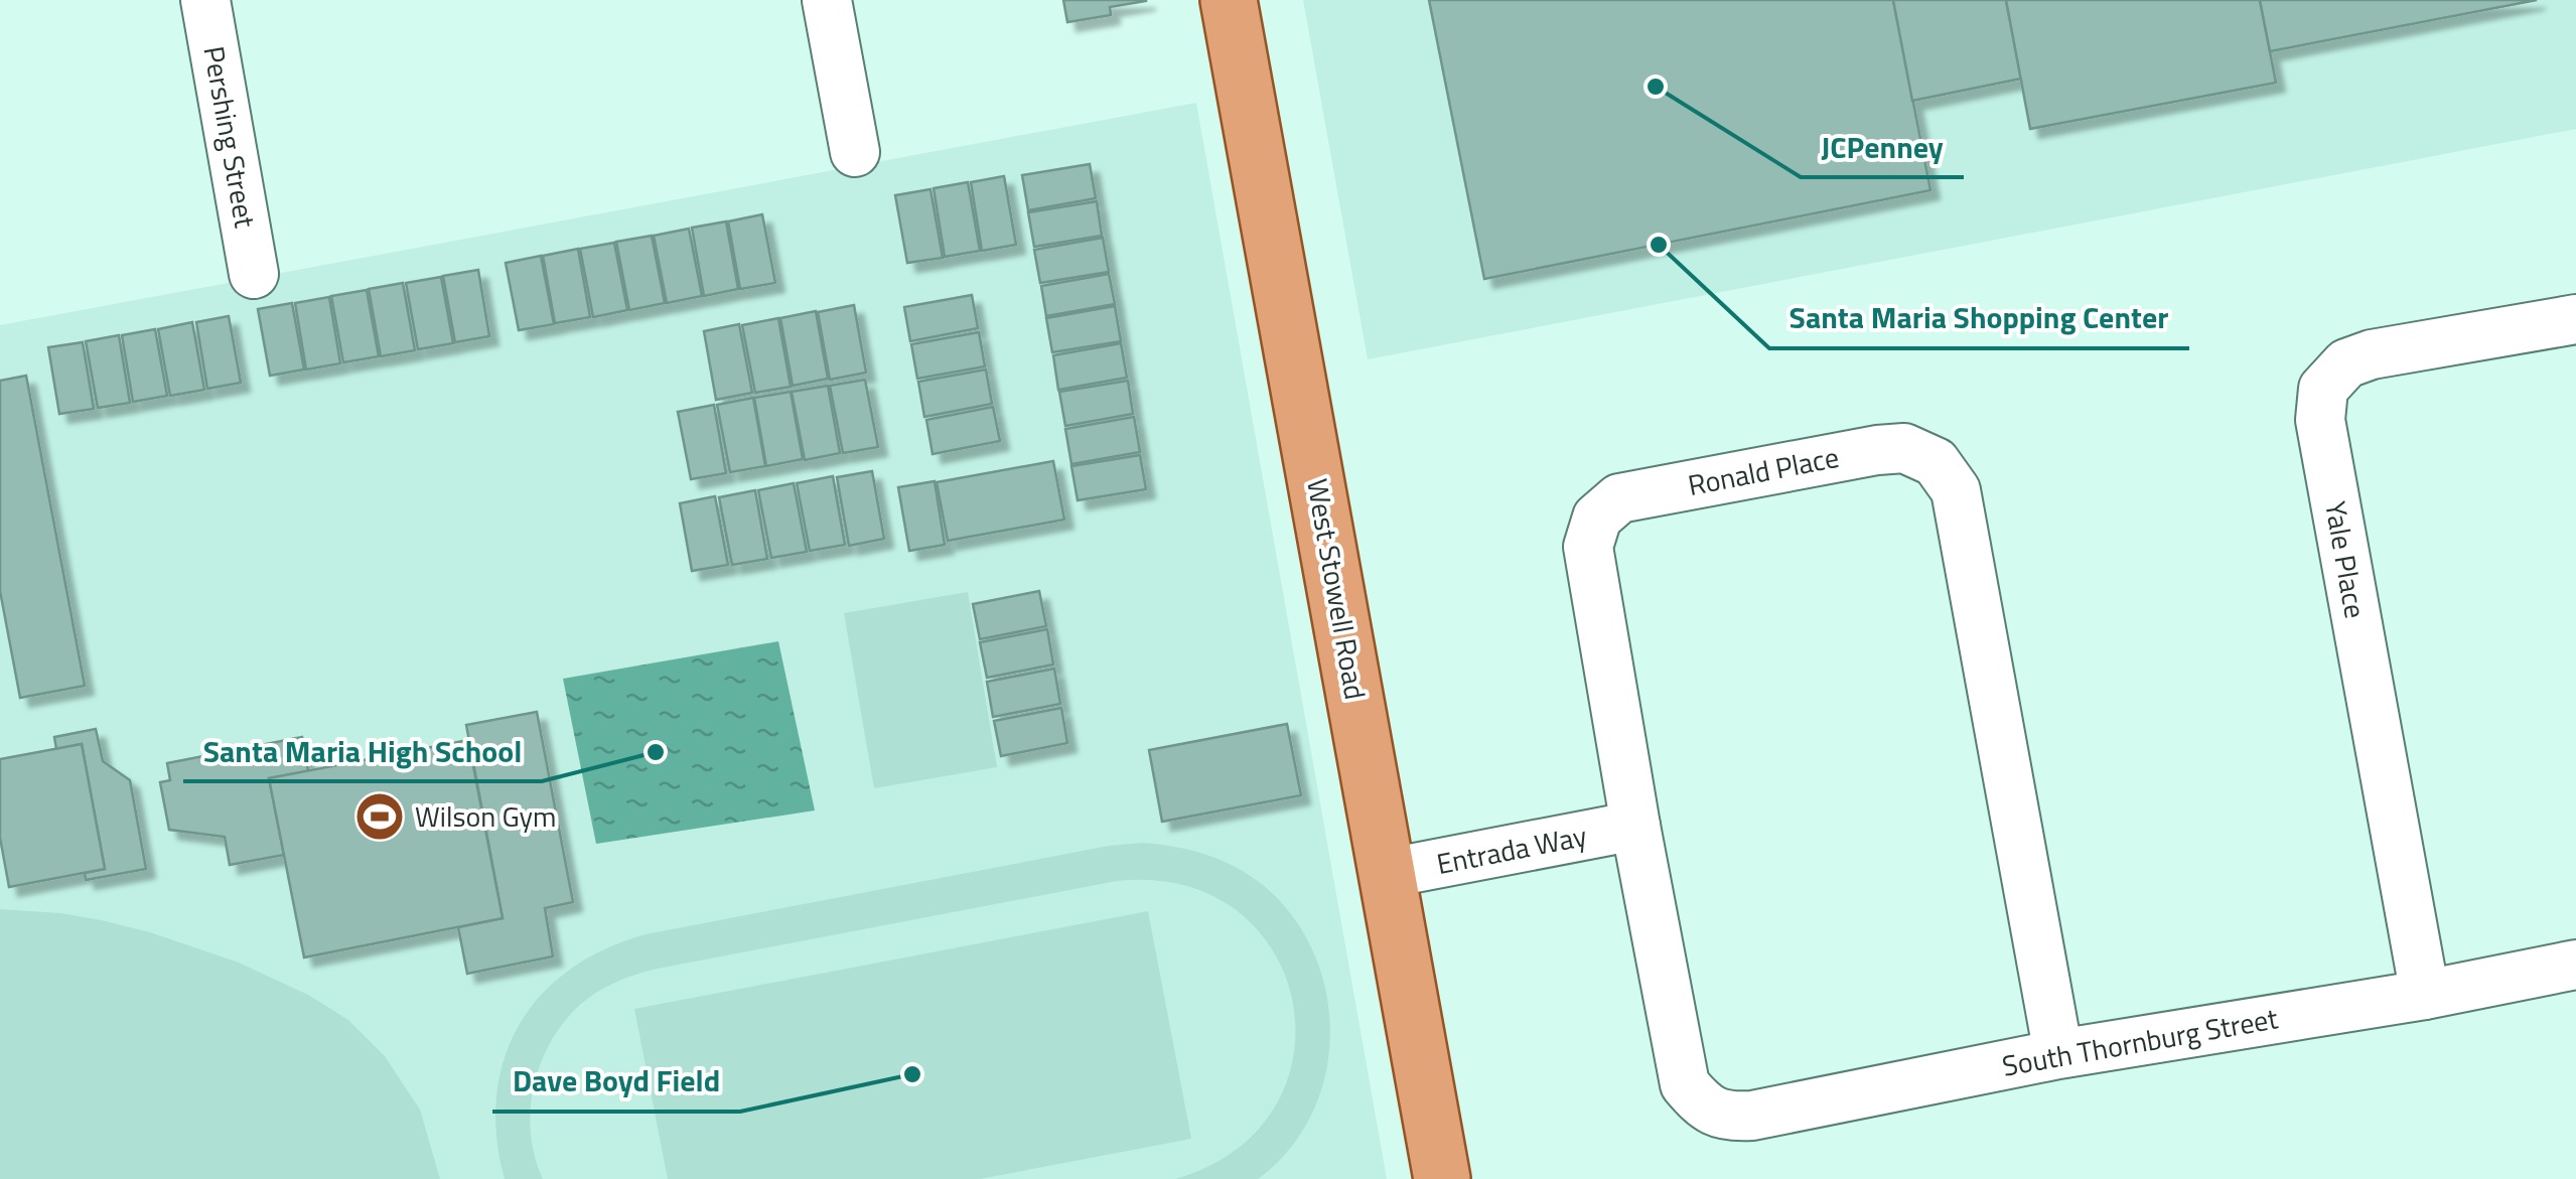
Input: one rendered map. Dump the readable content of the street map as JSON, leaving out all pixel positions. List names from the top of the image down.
{
  "streets": {
    "main road": ["West Stowell Road"],
    "street": [
      "Pershing Street",
      "Ronald Place",
      "Yale Place",
      "Entrada Way",
      "South Thornburg Street"
    ]
  },
  "crossings": [
    ["Ronald Place", "Entrada Way"],
    ["Ronald Place", "South Thornburg Street"],
    ["Yale Place", "South Thornburg Street"],
    ["West Stowell Road", "Entrada Way"]
  ],
  "places": {
    "other": [
      "JCPenney",
      "Santa Maria Shopping Center",
      "Santa Maria High School",
      "Dave Boyd Field"
    ],
    "sports": ["Wilson Gym"]
  }
}
